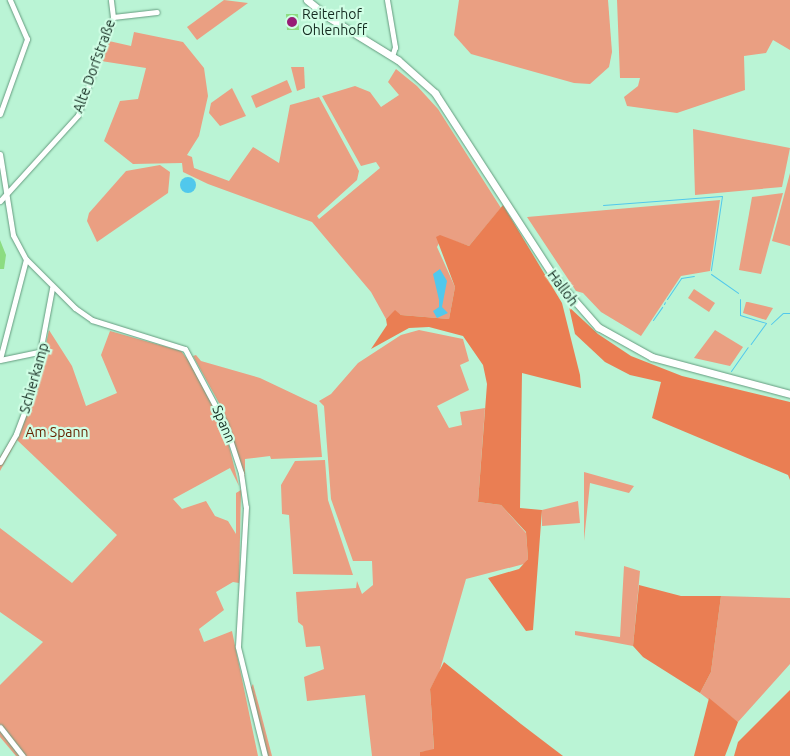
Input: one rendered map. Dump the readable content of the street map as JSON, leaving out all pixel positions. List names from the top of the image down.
{
  "streets": {
    "main road": ["Halloh"],
    "street": ["Alte Dorfstraße", "Schierkamp", "Spann"]
  },
  "crossings": [
    ["Alte Dorfstraße", "Spann"],
    ["Schierkamp", "Spann"]
  ],
  "parks": ["Am Spann"],
  "places": ["Reiterhof Ohlenhoff"]
}
